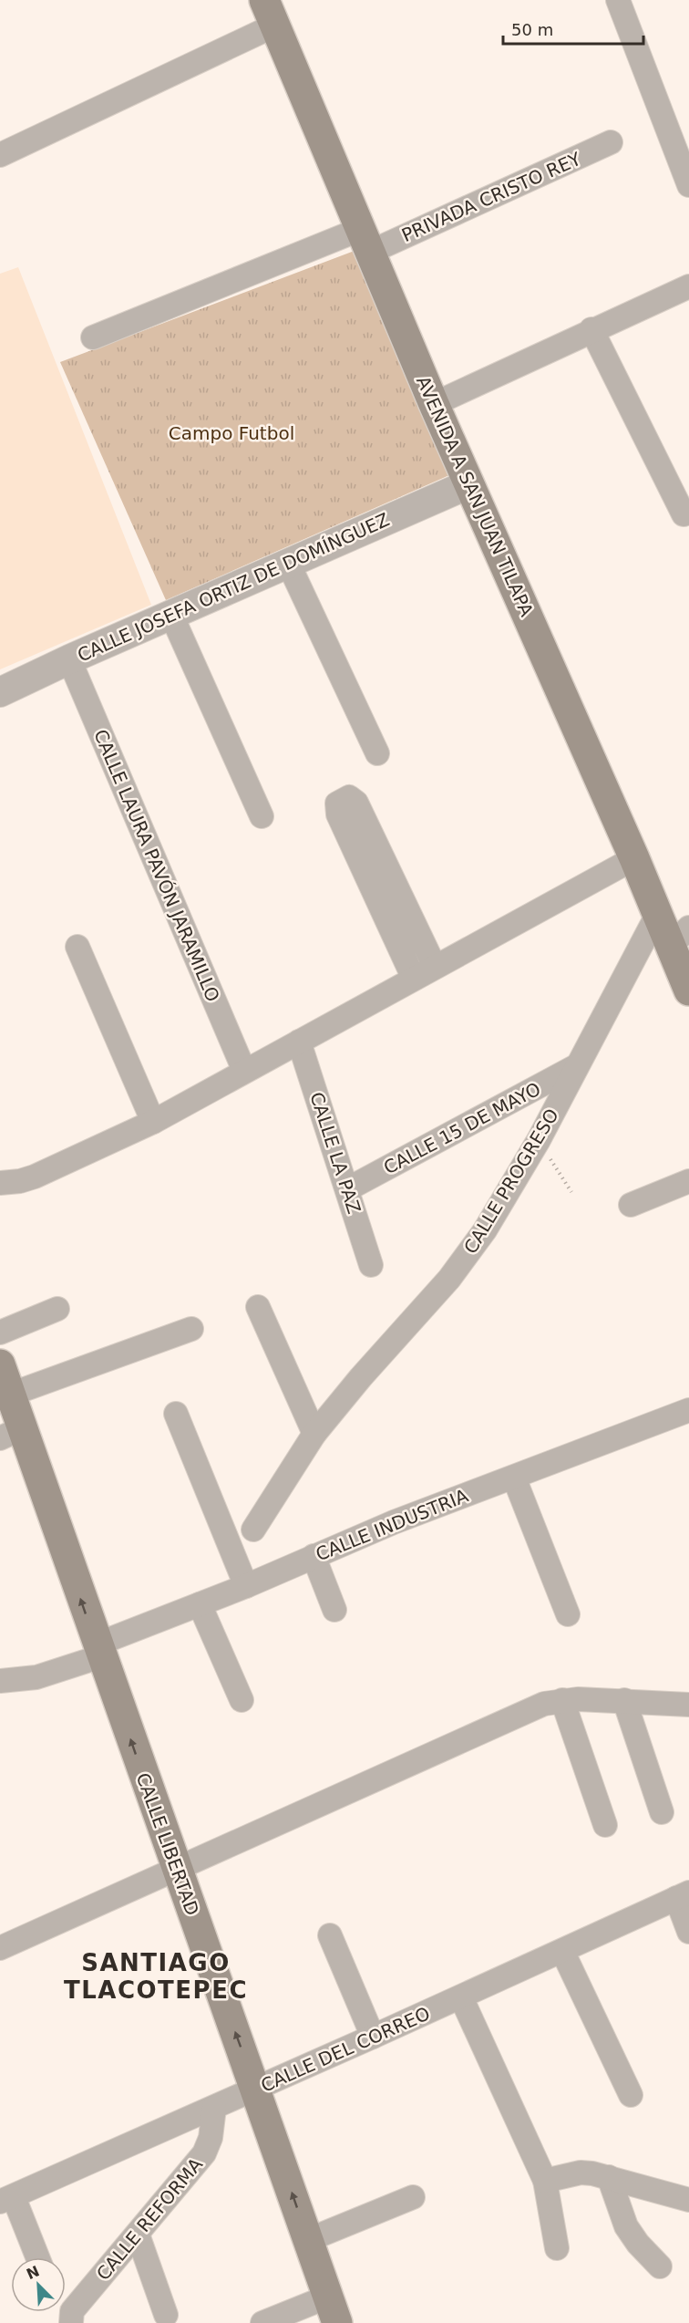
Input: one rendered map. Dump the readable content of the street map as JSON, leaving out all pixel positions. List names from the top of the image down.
{
  "streets": {
    "main road": ["AVENIDA A SAN JUAN TILAPA", "CALLE LIBERTAD"],
    "street": [
      "PRIVADA CRISTO REY",
      "CALLE JOSEFA ORTIZ DE DOMÍNGUEZ",
      "CALLE LAURA PAVÓN JARAMILLO",
      "CALLE 15 DE MAYO",
      "CALLE LA PAZ",
      "CALLE PROGRESO",
      "CALLE INDUSTRIA",
      "CALLE DEL CORREO",
      "CALLE REFORMA"
    ]
  },
  "crossings": [
    ["PRIVADA CRISTO REY", "AVENIDA A SAN JUAN TILAPA"],
    ["AVENIDA A SAN JUAN TILAPA", "CALLE JOSEFA ORTIZ DE DOMÍNGUEZ"],
    ["AVENIDA A SAN JUAN TILAPA", "CALLE PROGRESO"],
    ["CALLE JOSEFA ORTIZ DE DOMÍNGUEZ", "CALLE LAURA PAVÓN JARAMILLO"],
    ["CALLE 15 DE MAYO", "CALLE LA PAZ"],
    ["CALLE 15 DE MAYO", "CALLE PROGRESO"],
    ["CALLE INDUSTRIA", "CALLE LIBERTAD"],
    ["CALLE LIBERTAD", "CALLE DEL CORREO"],
    ["CALLE DEL CORREO", "CALLE REFORMA"]
  ],
  "one_way": ["CALLE LIBERTAD"],
  "districts": ["SANTIAGO TLACOTEPEC"],
  "parks": ["Campo Futbol"],
  "scale_bar": "50 m",
  "north": "top left"
}
